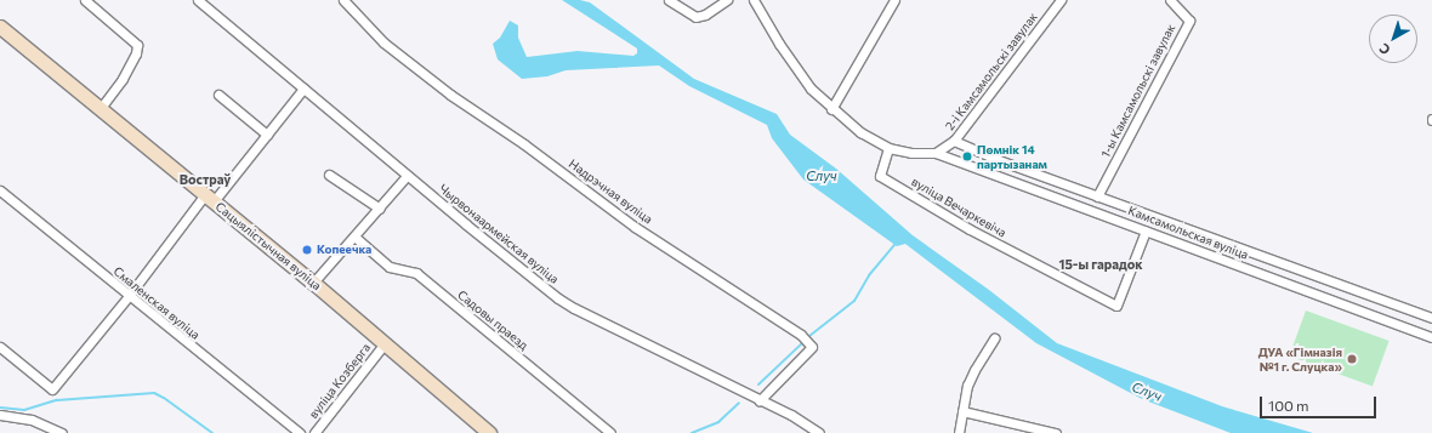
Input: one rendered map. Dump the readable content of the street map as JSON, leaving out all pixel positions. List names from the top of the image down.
{
  "streets": {
    "main road": ["Сацыялістычная вуліца"],
    "street": [
      "2-і Камсамольскі завулак",
      "1-ы Камсамольскі завулак",
      "Надрэчная вуліца",
      "вуліца Вечаркевіча",
      "Камсамольская вуліца",
      "Чырвонаармейская вуліца",
      "Смаленская вуліца",
      "Садовы праезд",
      "вуліца Козберга"
    ]
  },
  "crossings": [
    ["2-і Камсамольскі завулак", "Камсамольская вуліца"],
    ["1-ы Камсамольскі завулак", "Камсамольская вуліца"],
    ["Надрэчная вуліца", "Чырвонаармейская вуліца"],
    ["вуліца Вечаркевіча", "Камсамольская вуліца"],
    ["Сацыялістычная вуліца", "вуліца Козберга"]
  ],
  "districts": ["Востраў", "15-ы гарадок"],
  "water": ["Случ"],
  "places": ["Помнік 14 партызанам", "Копеечка", "ДУА «Гімназія №1 г. Слуцка»"],
  "scale_bar": "100 m",
  "north": "bottom left"
}
